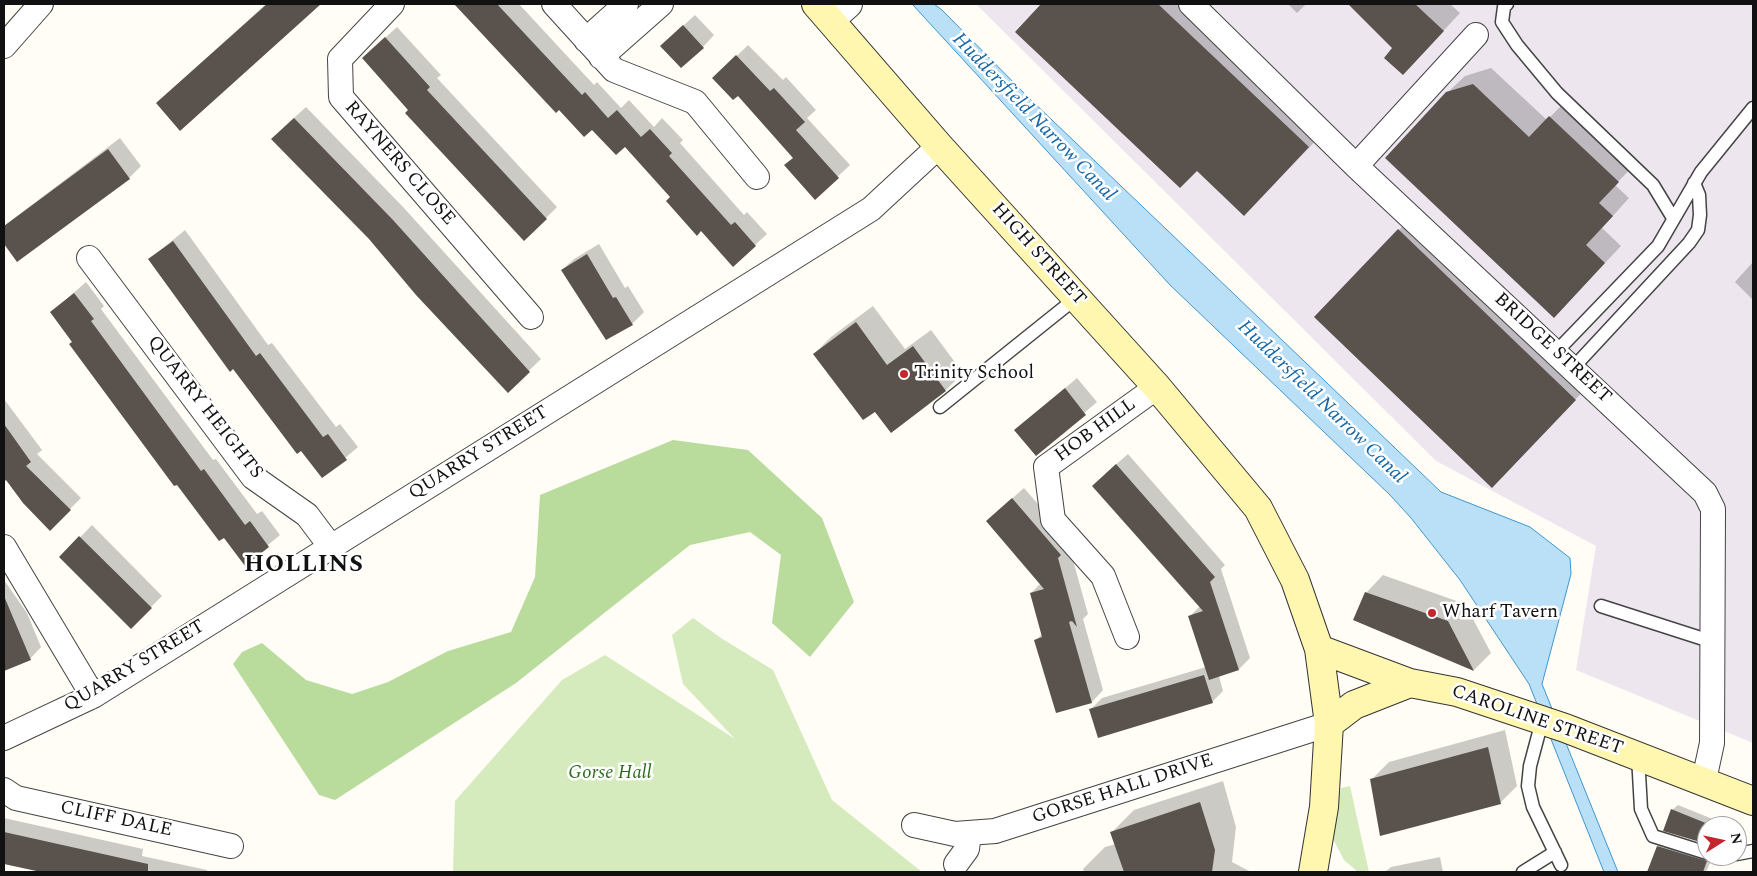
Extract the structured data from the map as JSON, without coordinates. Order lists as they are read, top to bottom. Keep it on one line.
{"streets":{"main road":["HIGH STREET","CAROLINE STREET"],"street":["RAYNERS CLOSE","BRIDGE STREET","QUARRY HEIGHTS","HOB HILL","QUARRY STREET","GORSE HALL DRIVE","CLIFF DALE"]},"crossings":[["HIGH STREET","HOB HILL"],["HIGH STREET","QUARRY STREET"],["HIGH STREET","CAROLINE STREET"],["BRIDGE STREET","CAROLINE STREET"],["QUARRY HEIGHTS","QUARRY STREET"]],"districts":["HOLLINS"],"water":["Huddersfield Narrow Canal"],"parks":["Gorse Hall"],"places":["Trinity School","Wharf Tavern"],"north":"right"}
